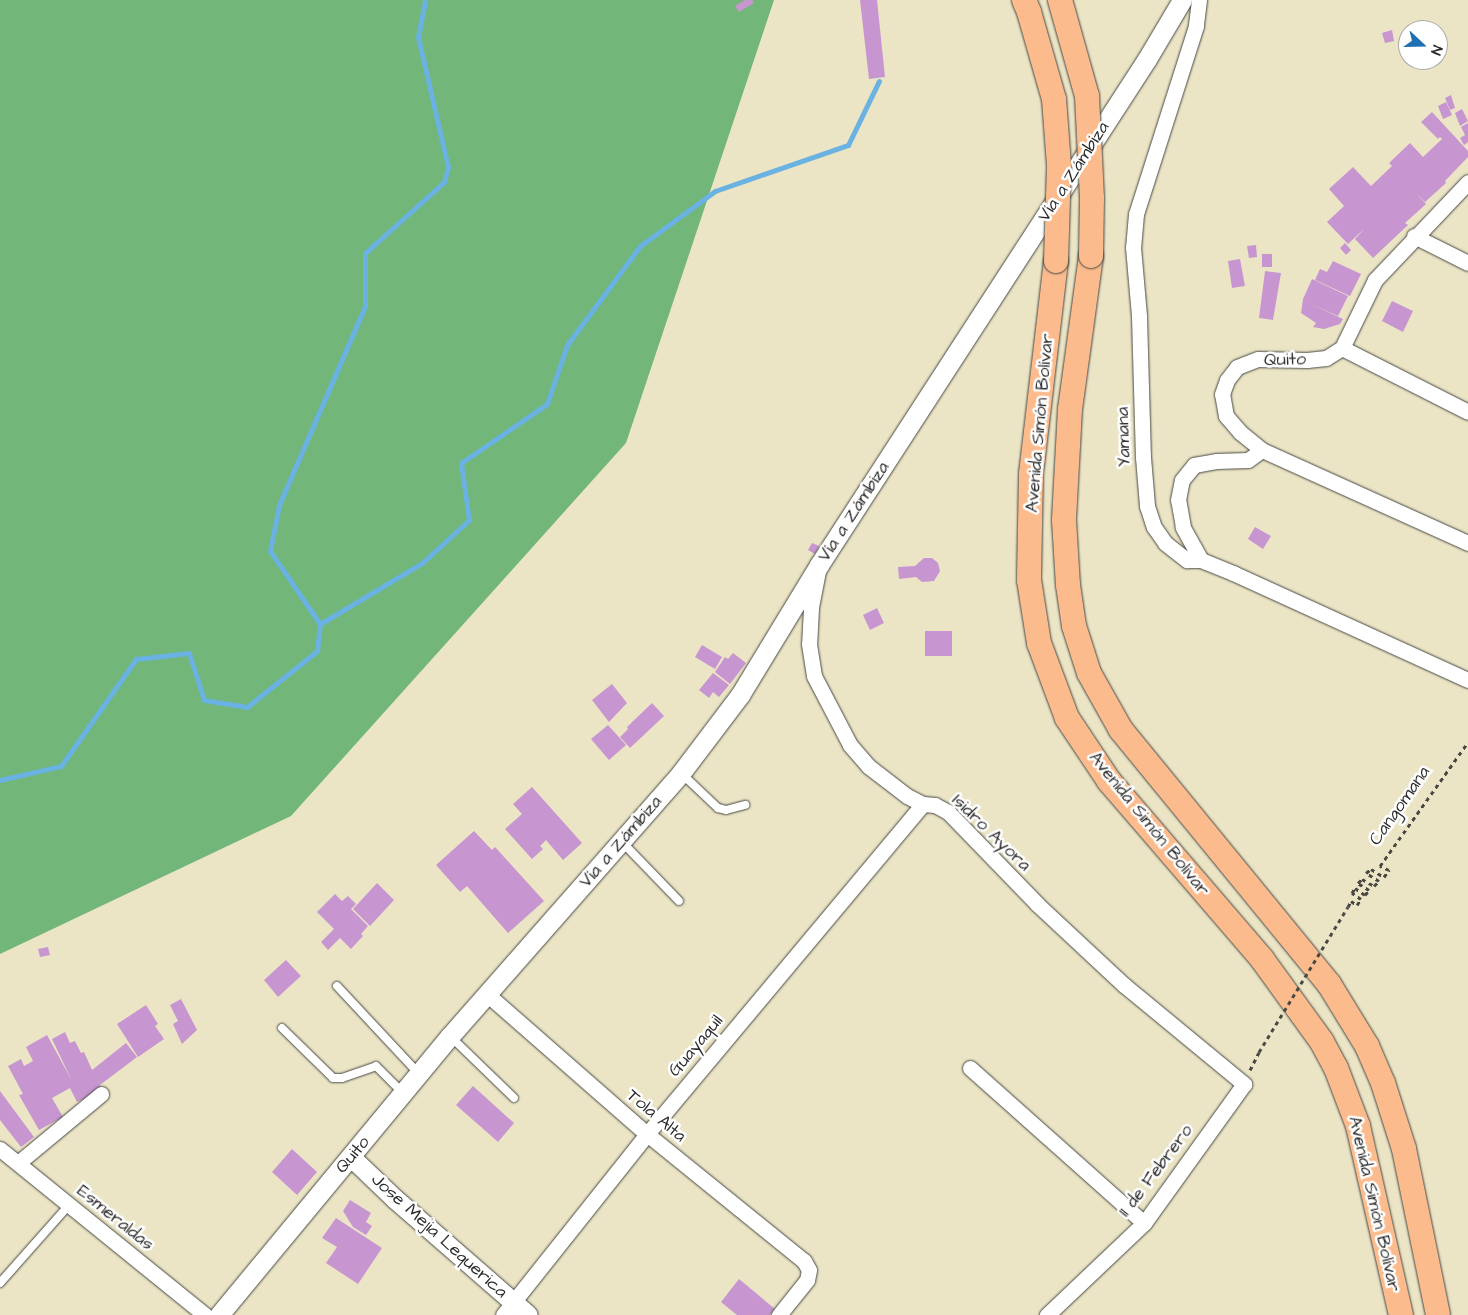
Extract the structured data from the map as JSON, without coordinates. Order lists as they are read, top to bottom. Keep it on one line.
{"streets":{"highway":["Avenida Simón Bolívar"],"street":["Vía a Zámbiza","Quito","Yamana","Isidro Ayora","Guayaquil","Tola Alta","11 de Febrero","Esmeraldas","Jose Mejia Lequerica"],"path":["Cangomana"]},"crossings":[["Vía a Zámbiza","Quito"],["Vía a Zámbiza","Isidro Ayora"],["Vía a Zámbiza","Tola Alta"],["Quito","Tola Alta"],["Quito","Jose Mejia Lequerica"],["Isidro Ayora","Guayaquil"],["Isidro Ayora","11 de Febrero"],["Guayaquil","Tola Alta"],["Guayaquil","Jose Mejia Lequerica"]],"north":"right"}
